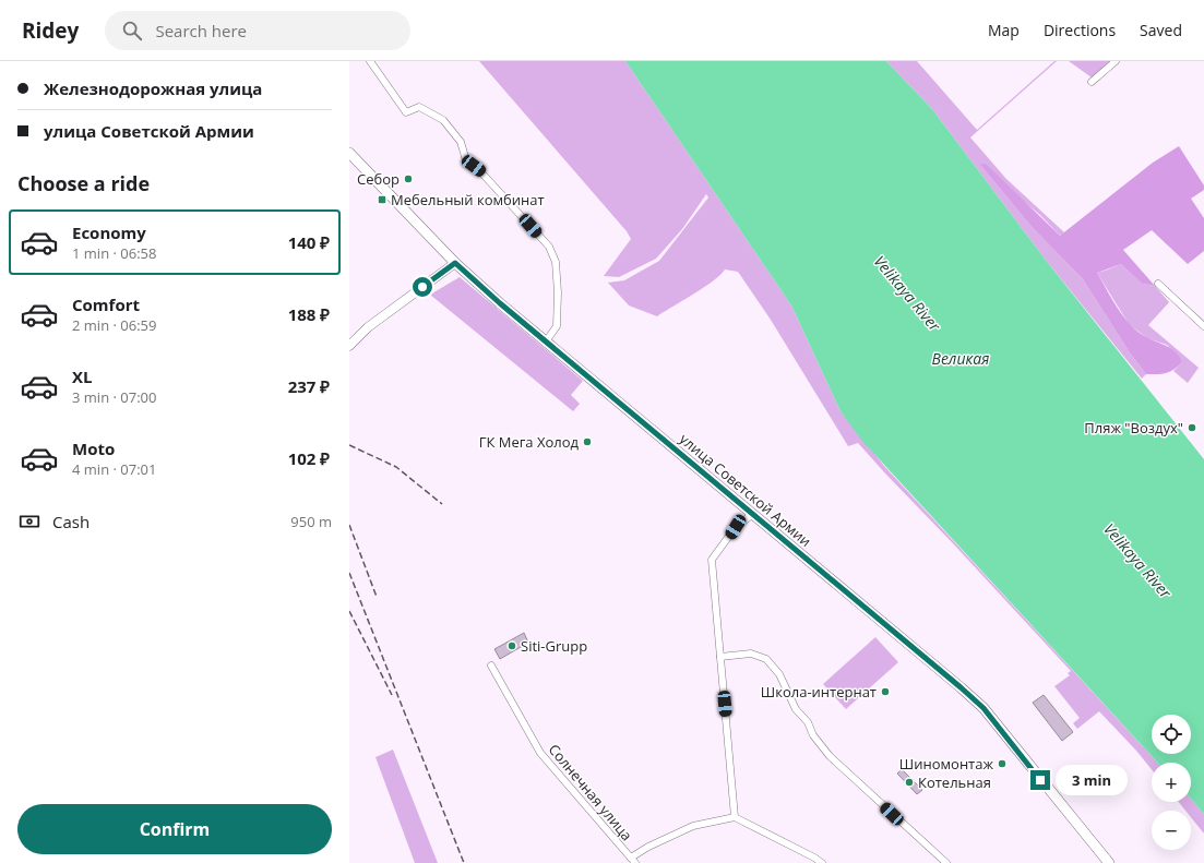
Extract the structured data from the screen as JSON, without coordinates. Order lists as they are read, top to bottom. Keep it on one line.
{"streets":{"main road":["улица Советской Армии"],"street":["Солнечная улица"]},"water":["Velikaya River","Великая"],"places":{"other":["Себор","Пляж \"Воздух\"","ГК Мега Холод","Siti-Grupp","Школа-интернат","Шиномонтаж","Котельная"],"transit":["Мебельный комбинат"]},"page":{"header":"Ridey","search":"Search here","nav":["Map","Directions","Saved"],"banner":["Железнодорожная улица","улица Советской Армии"],"heading":"Choose a ride","list":[{"name":"Economy","note":"1 min · 06:58","value":"140 ₽"},{"name":"Comfort","note":"2 min · 06:59","value":"188 ₽"},{"name":"XL","note":"3 min · 07:00","value":"237 ₽"},{"name":"Moto","note":"4 min · 07:01","value":"102 ₽"}],"pay":["Cash","950 m"],"map_buttons":["+","−"],"bubble":"3 min","buttons":"Confirm"}}
